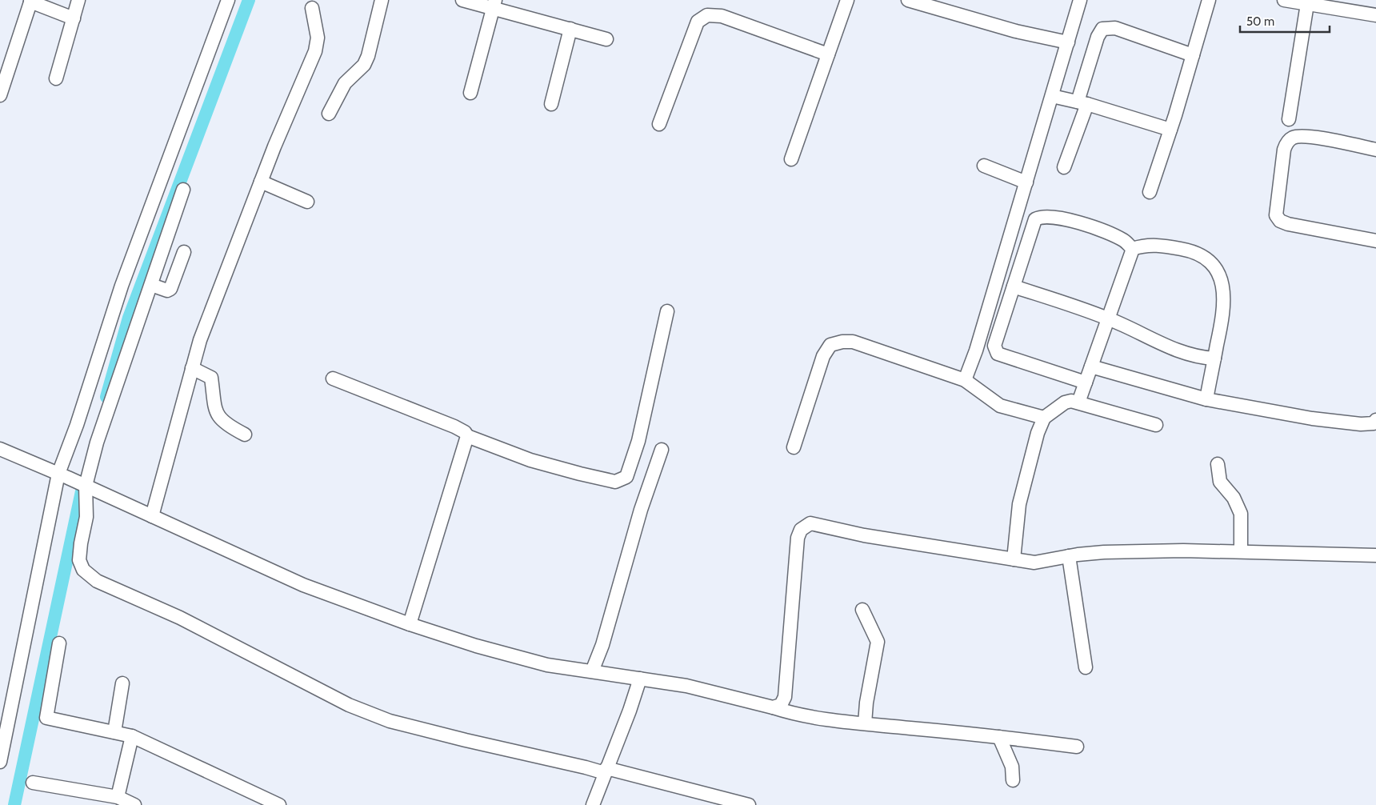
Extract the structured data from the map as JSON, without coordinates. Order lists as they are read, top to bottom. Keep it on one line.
{"scale_bar":"50 m"}
